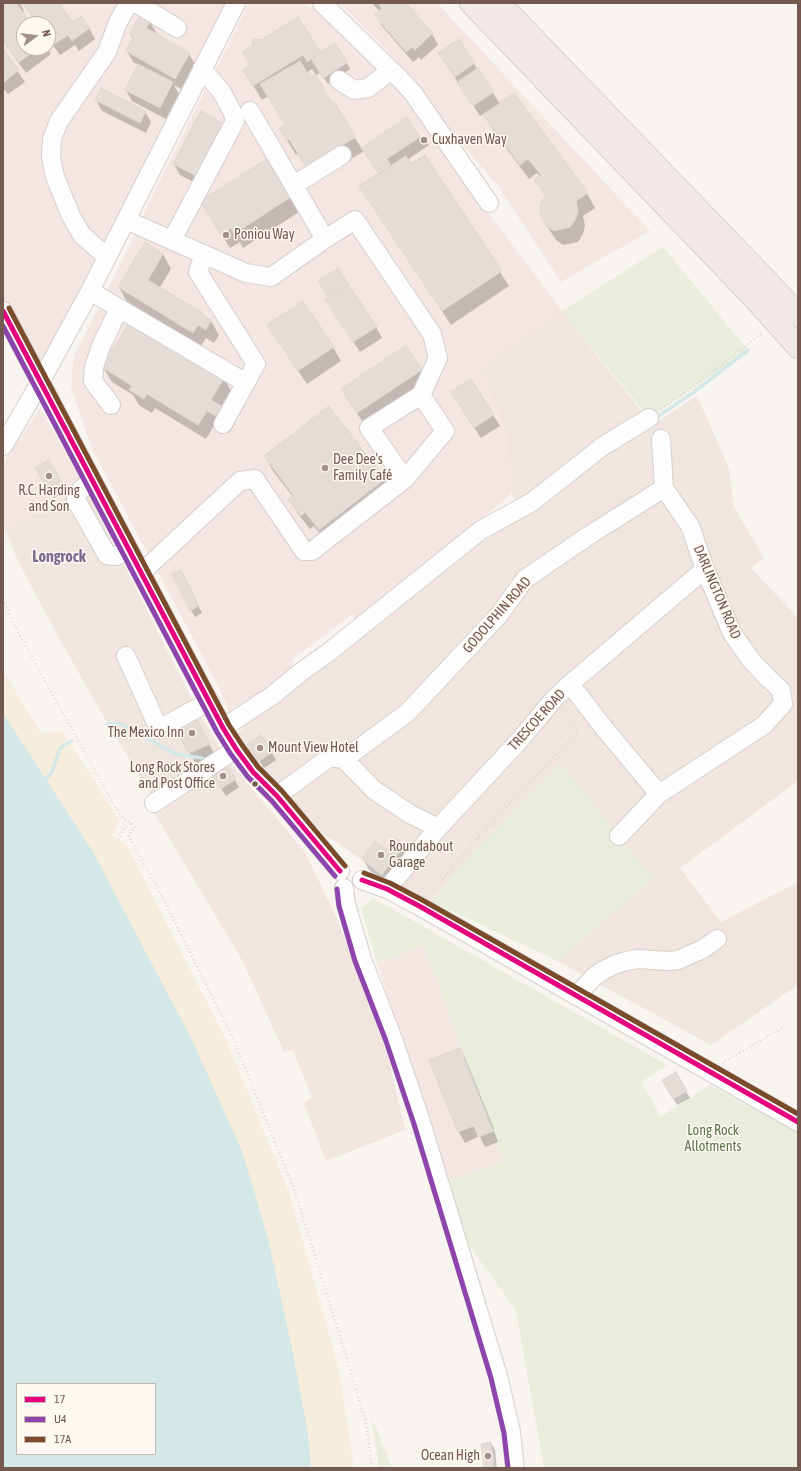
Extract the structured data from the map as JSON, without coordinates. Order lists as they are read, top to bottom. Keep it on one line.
{"streets":{"street":["DARLINGTON ROAD","GODOLPHIN ROAD","TRESCOE ROAD"]},"crossings":[["DARLINGTON ROAD","GODOLPHIN ROAD"],["DARLINGTON ROAD","TRESCOE ROAD"]],"districts":["Longrock"],"parks":["Long Rock Allotments"],"places":["Cuxhaven Way","Poniou Way","Dee Dee's Family Café","R.C. Harding and Son","The Mexico Inn","Mount View Hotel","Long Rock Stores and Post Office","Roundabout Garage","Ocean High"],"lines":["transit line 17A","transit line 17","transit line U4"],"legend":["17","U4","17A"],"north":"right"}
